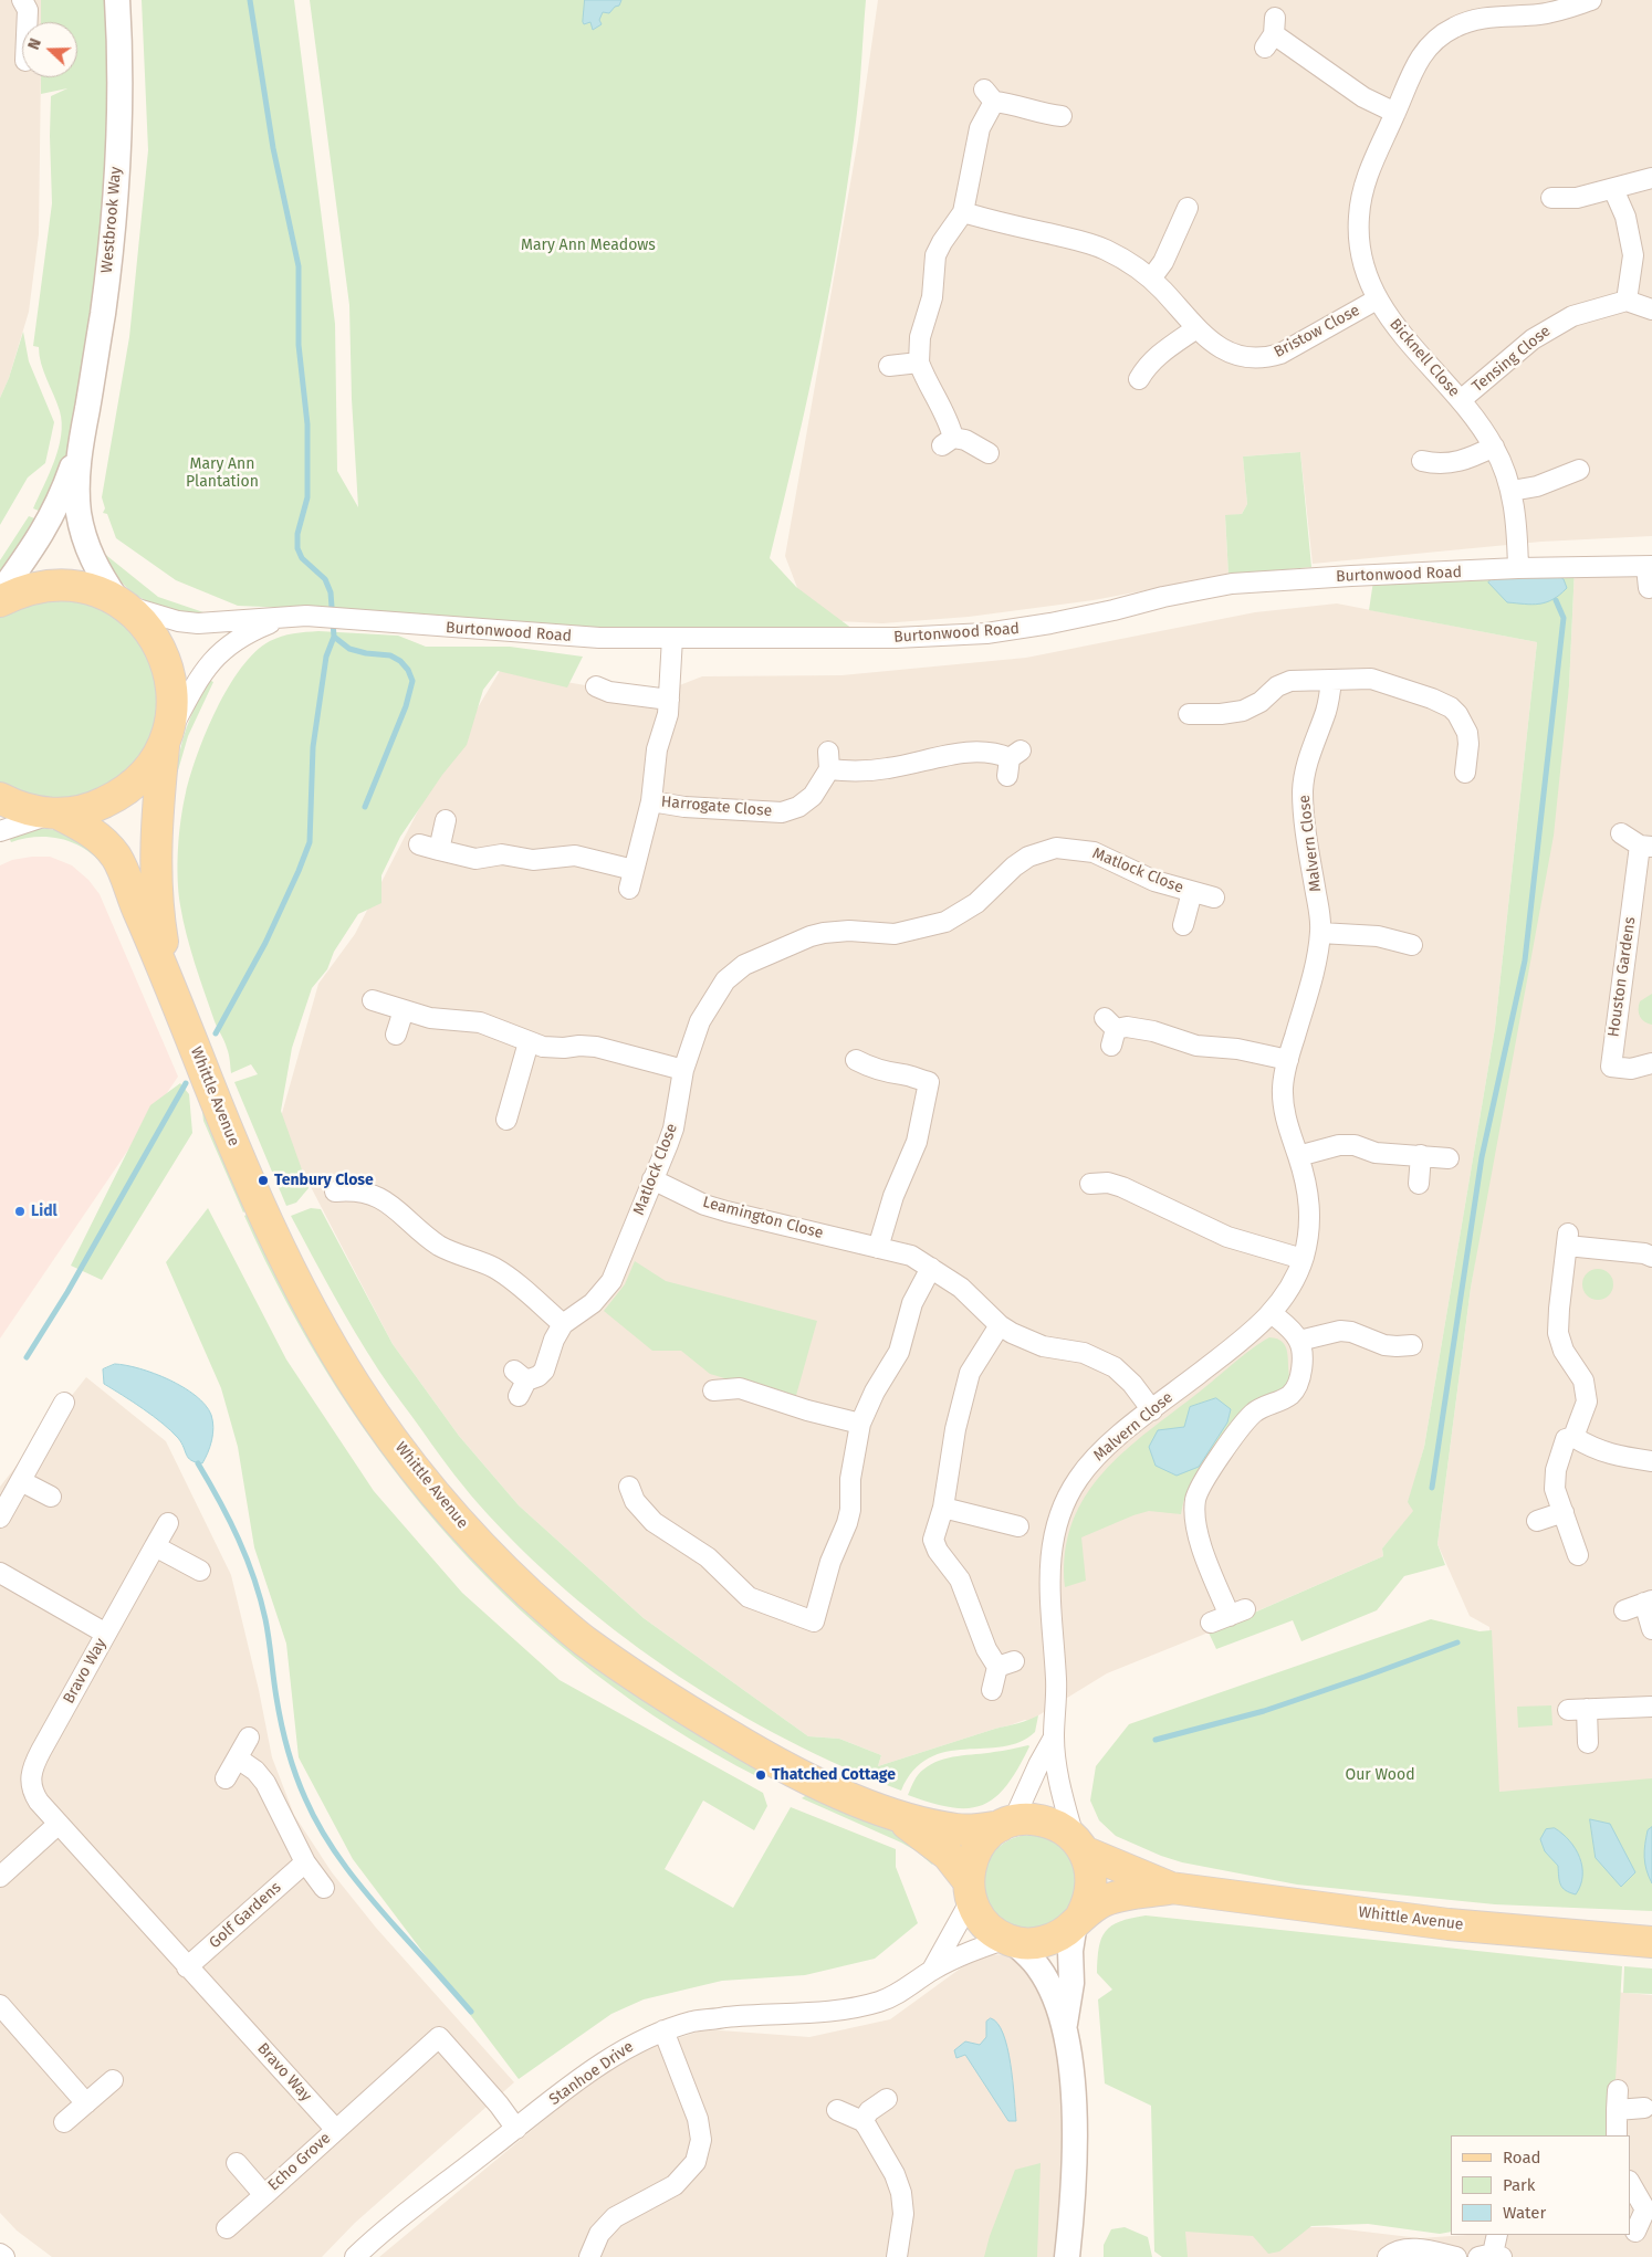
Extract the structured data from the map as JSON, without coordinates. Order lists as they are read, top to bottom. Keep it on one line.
{"streets":{"main road":["Whittle Avenue"],"street":["Westbrook Way","Bristow Close","Bicknell Close","Tensing Close","Burtonwood Road","Harrogate Close","Malvern Close","Matlock Close","Houston Gardens","Leamington Close","Bravo Way","Golf Gardens","Stanhoe Drive","Echo Grove"]},"crossings":[["Westbrook Way","Burtonwood Road"],["Bristow Close","Bicknell Close"],["Bicknell Close","Tensing Close"],["Bicknell Close","Burtonwood Road"],["Burtonwood Road","Harrogate Close"],["Burtonwood Road","Whittle Avenue"],["Malvern Close","Whittle Avenue"],["Malvern Close","Leamington Close"],["Malvern Close","Stanhoe Drive"],["Matlock Close","Leamington Close"],["Whittle Avenue","Stanhoe Drive"],["Bravo Way","Golf Gardens"],["Bravo Way","Echo Grove"]],"parks":["Mary Ann Meadows","Mary Ann Plantation","Our Wood"],"places":["Tenbury Close","Lidl","Thatched Cottage"],"legend":["Road","Park","Water"],"north":"left"}
